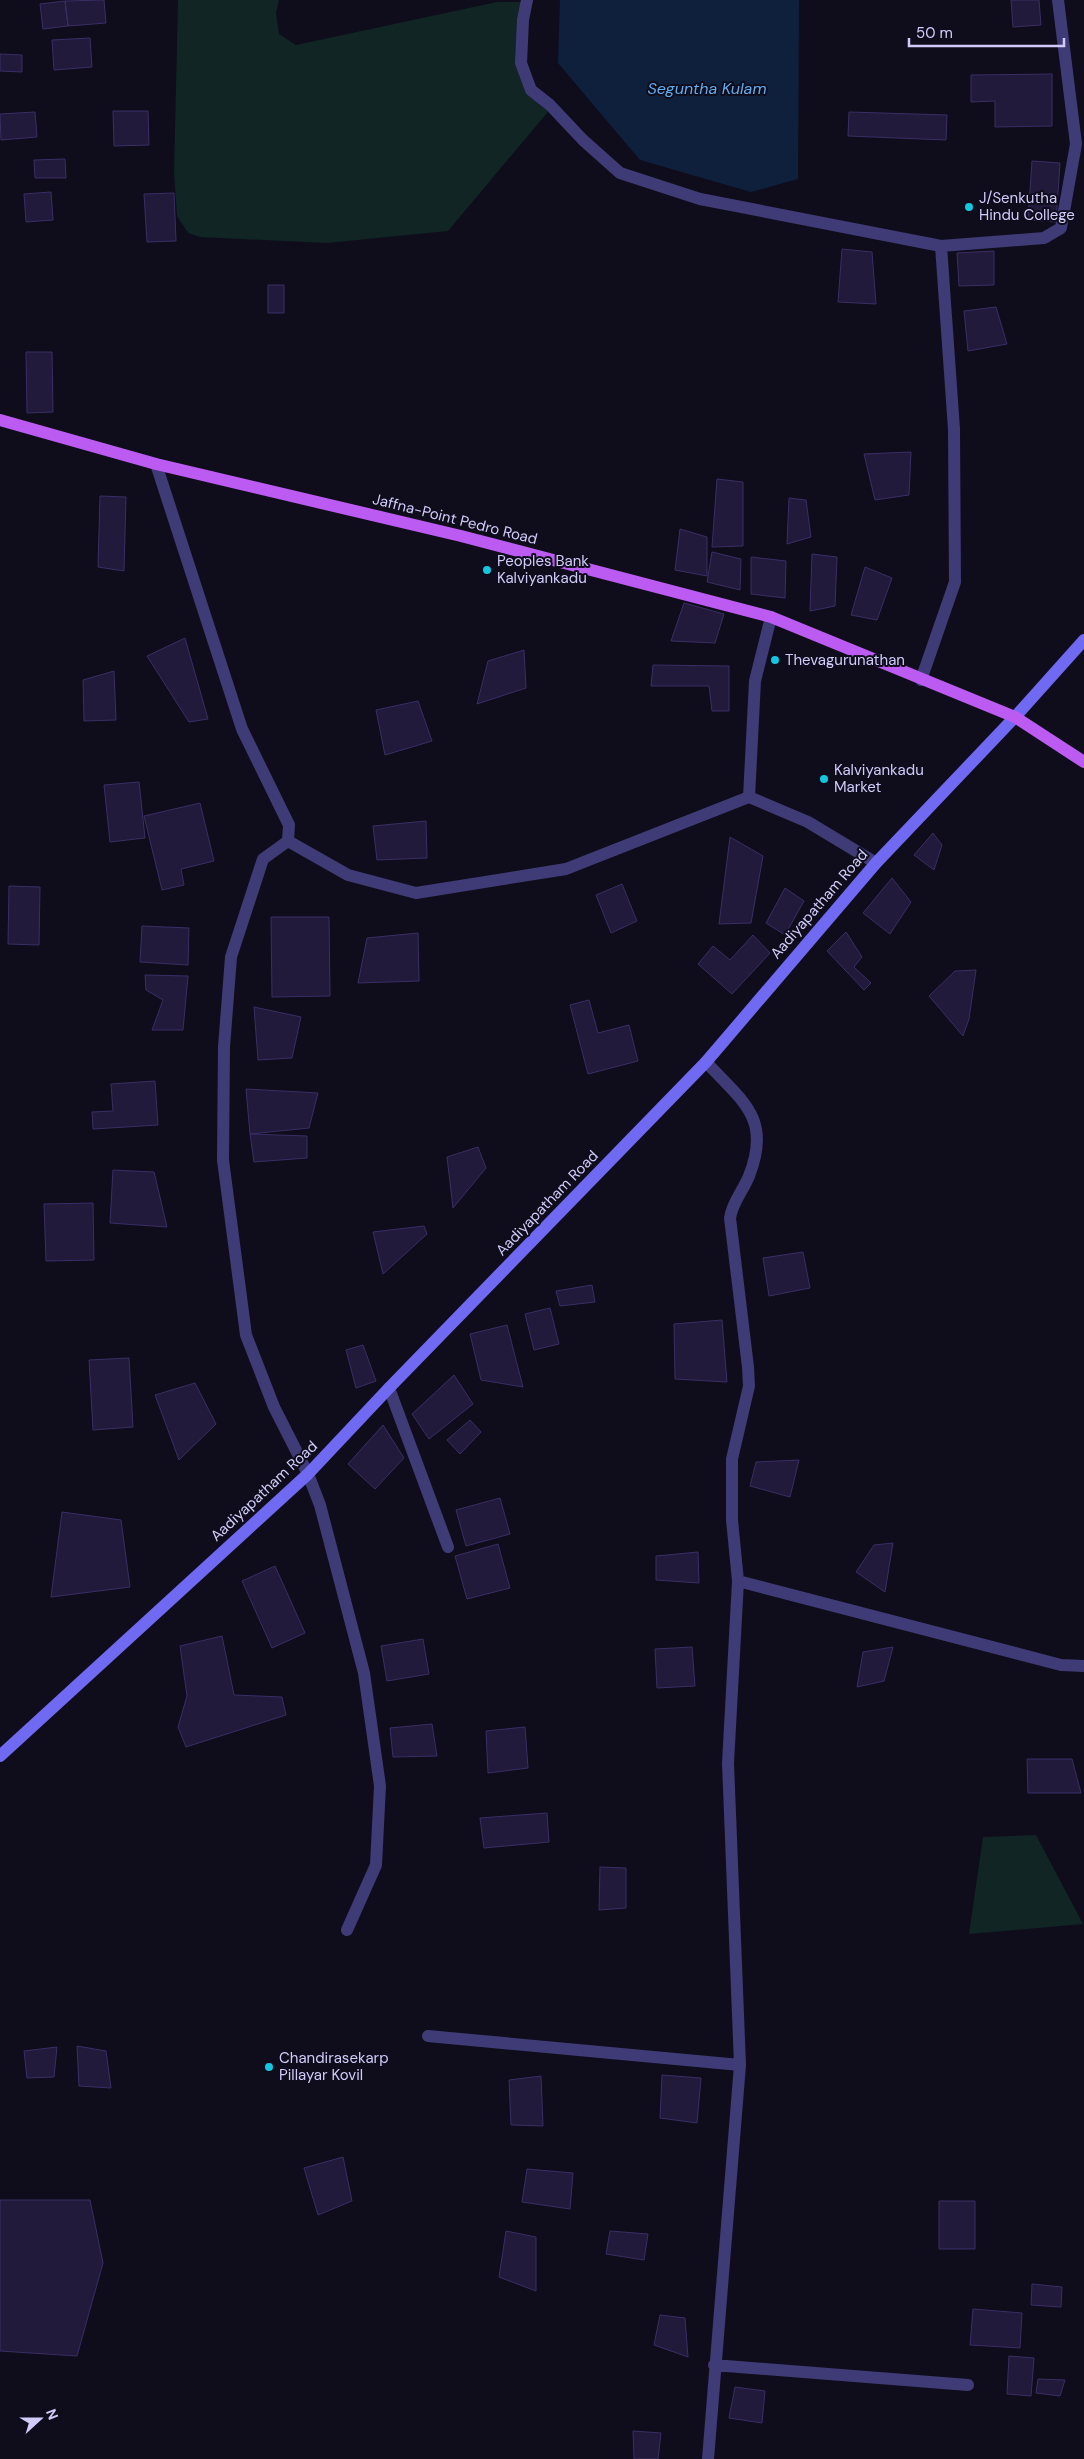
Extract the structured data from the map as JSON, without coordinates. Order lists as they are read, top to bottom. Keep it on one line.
{"streets":{"main road":["Jaffna-Point Pedro Road"],"street":["Aadiyapatham Road"]},"crossings":[["Jaffna-Point Pedro Road","Aadiyapatham Road"]],"water":["Seguntha Kulam"],"places":["J/Senkutha Hindu College","Peoples Bank Kalviyankadu","Thevagurunathan","Kalviyankadu Market","Chandirasekarp Pillayar Kovil"],"scale_bar":"50 m","north":"right"}
